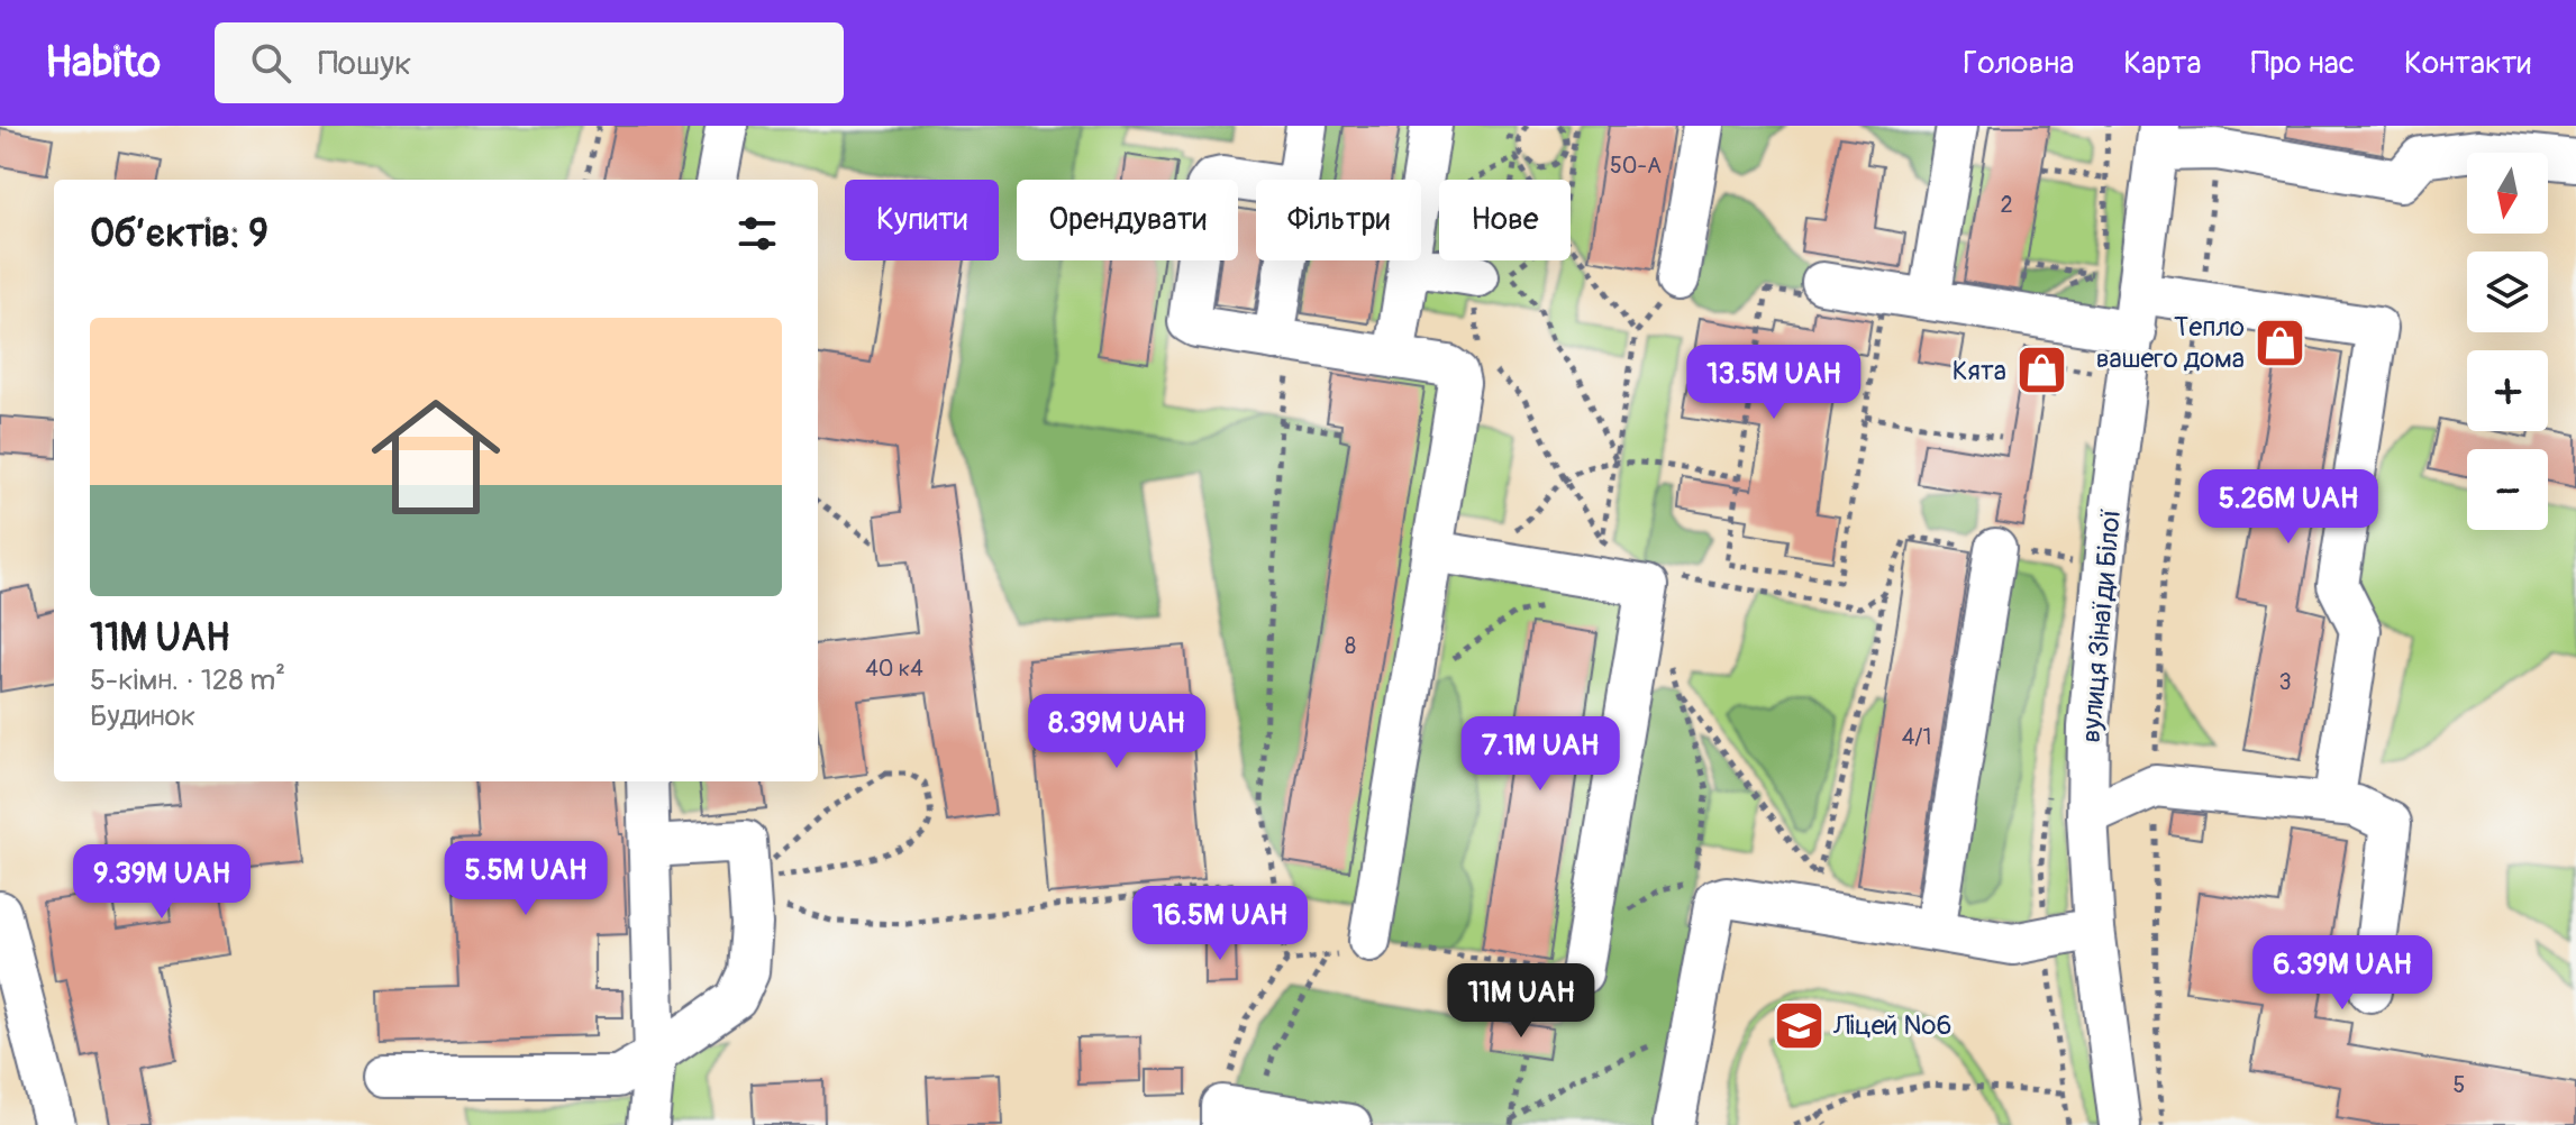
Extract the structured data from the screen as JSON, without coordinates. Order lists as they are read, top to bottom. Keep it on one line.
{"streets":{"street":["вулиця Зінаїди Білої"]},"places":{"shop":["Тепло вашего дома","Кята"],"school or university":["Ліцей №6"]},"house_numbers":["50-А","2","8","40 к4","3","4/1","5"],"north":"bottom","page":{"header":"Habito","search":"Пошук","nav":["Головна","Карта","Про нас","Контакти"],"map_buttons":["+","−"],"chip":["Купити","Орендувати","Фільтри","Нове"],"heading":"Об’єктів: 9","list":[{"name":"11M UAH","note":"5-кімн. · 128 m² · Будинок"}],"price":["13.5M UAH","5.26M UAH","8.39M UAH","7.1M UAH","5.5M UAH","9.39M UAH","16.5M UAH","6.39M UAH","11M UAH"]}}
